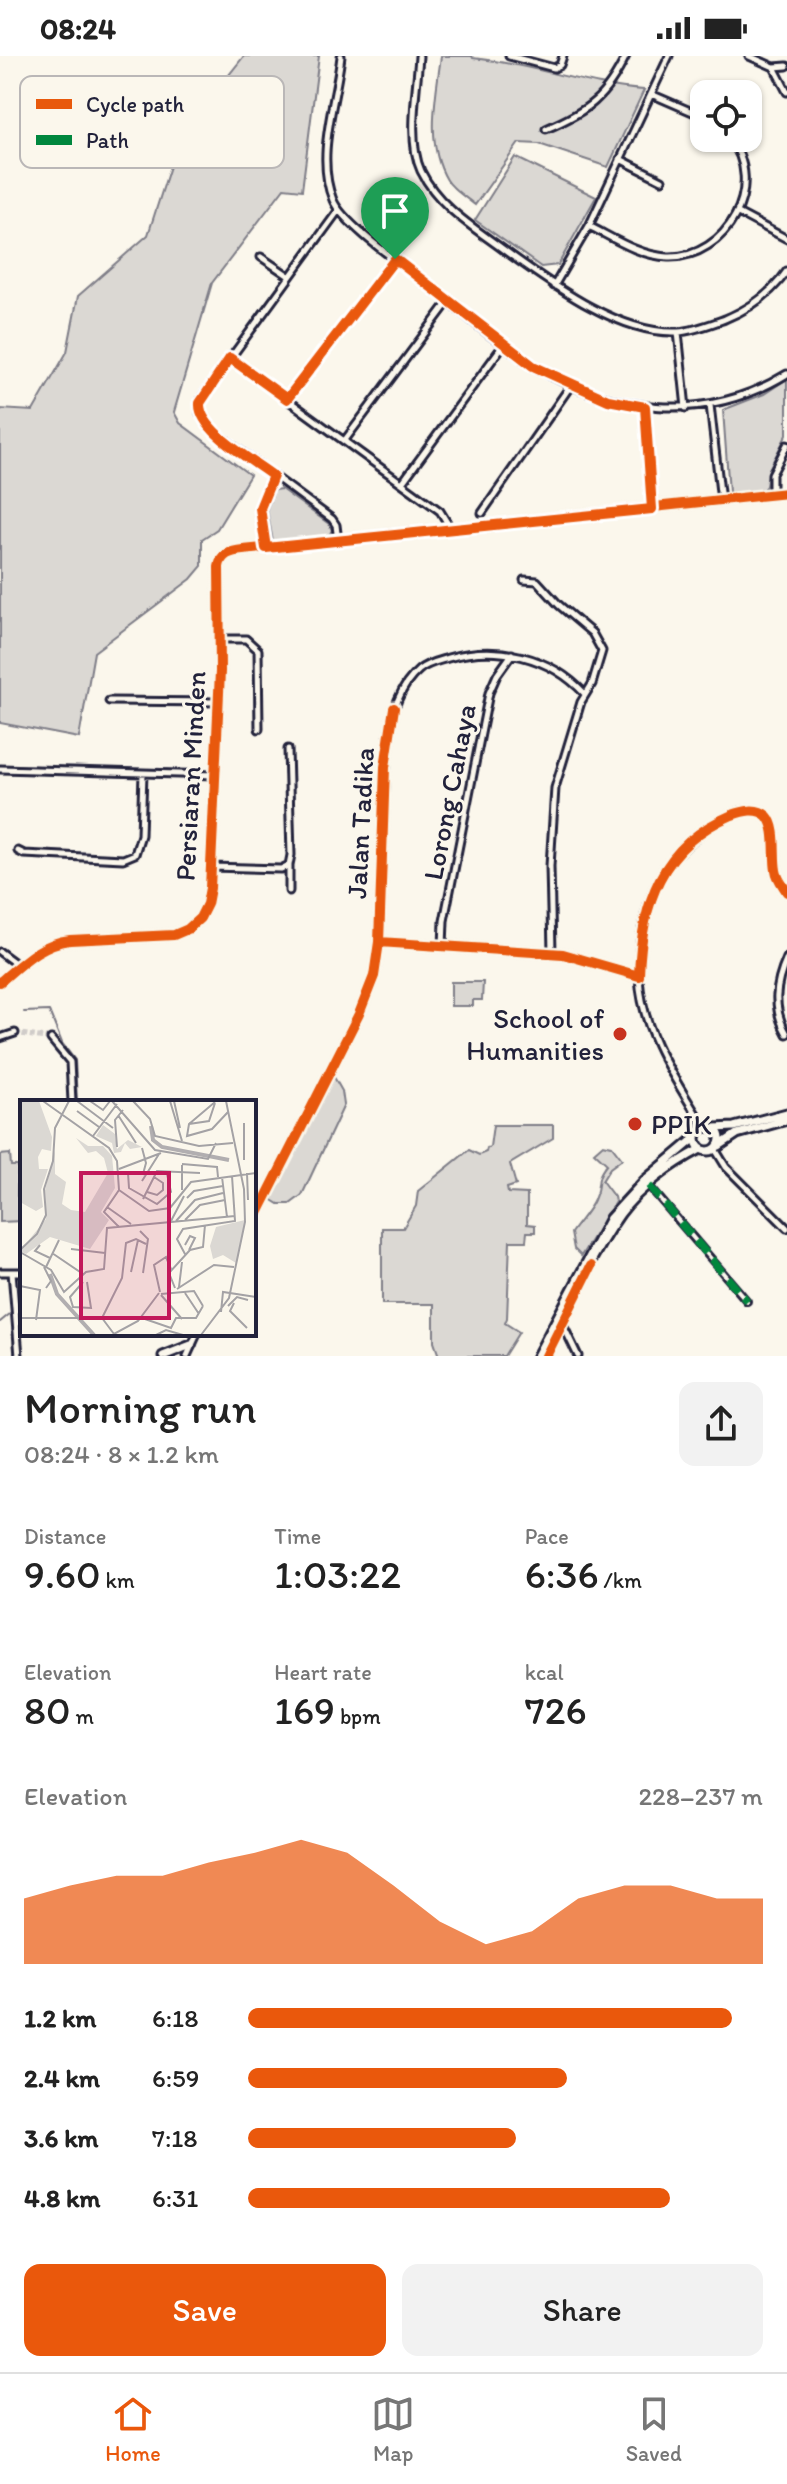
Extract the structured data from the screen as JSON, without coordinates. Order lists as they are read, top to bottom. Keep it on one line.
{"streets":{"street":["Persiaran Minden","Lorong Cahaya","Jalan Tadika"]},"crossings":[["Lorong Cahaya","Jalan Tadika"]],"places":["School of Humanities","PPIK"],"legend":["Cycle path","Path"],"page":{"status":"08:24","heading":["Morning run","08:24 · 8 × 1.2 km"],"stats":[["Distance","9.60 km"],["Time","1:03:22"],["Pace","6:36 /km"],["Elevation","80 m"],["Heart rate","169 bpm"],["kcal","726"]],"chart":["Elevation","228–237 m"],"list":[{"name":"1.2 km","note":"6:18"},{"name":"2.4 km","note":"6:59"},{"name":"3.6 km","note":"7:18"},{"name":"4.8 km","note":"6:31"}],"buttons":["Save","Share"],"tabs":["Home","Map","Saved"]}}
